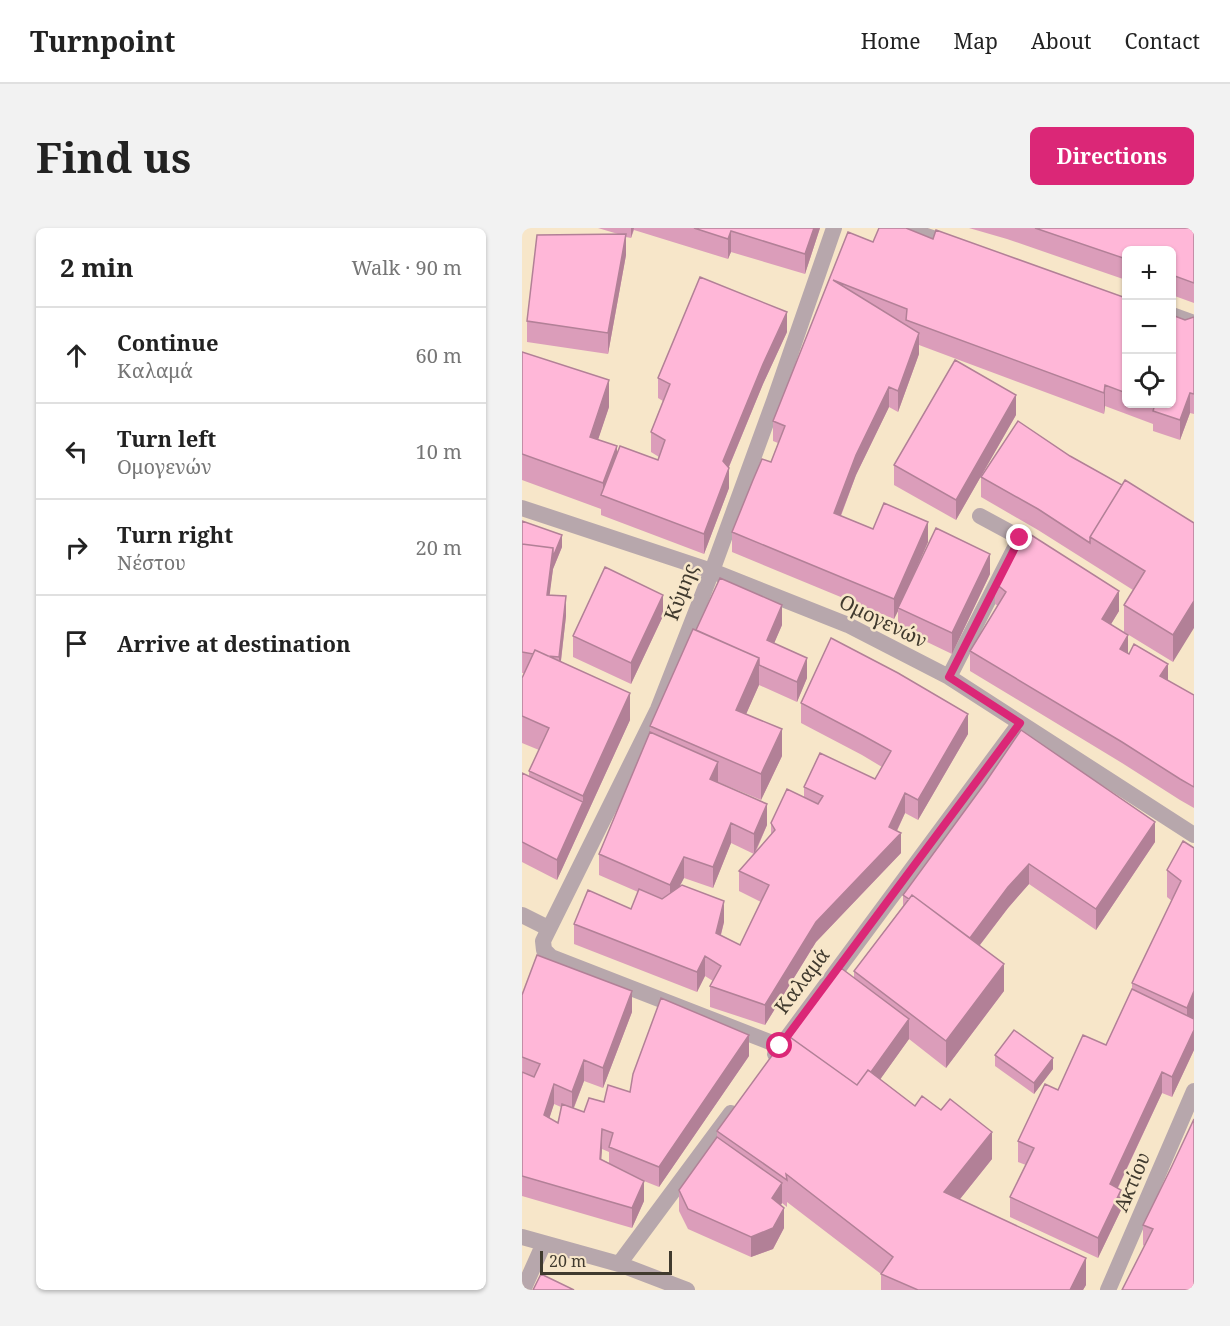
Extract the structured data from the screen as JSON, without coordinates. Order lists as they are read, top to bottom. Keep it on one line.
{"streets":{"street":["Κύμης","Ομογενών","Καλαμά","Ακτίου"]},"crossings":[["Κύμης","Ομογενών"],["Κύμης","Καλαμά"],["Ομογενών","Καλαμά"]],"scale_bar":"20 m","page":{"header":"Turnpoint","nav":["Home","Map","About","Contact"],"buttons":"Directions","title":"Find us","heading":["2 min","Walk · 90 m"],"map_buttons":["+","−"],"list":[["Continue","Καλαμά","60 m"],["Turn left","Ομογενών","10 m"],["Turn right","Νέστου","20 m"],"Arrive at destination"],"scale":"20 m"}}
